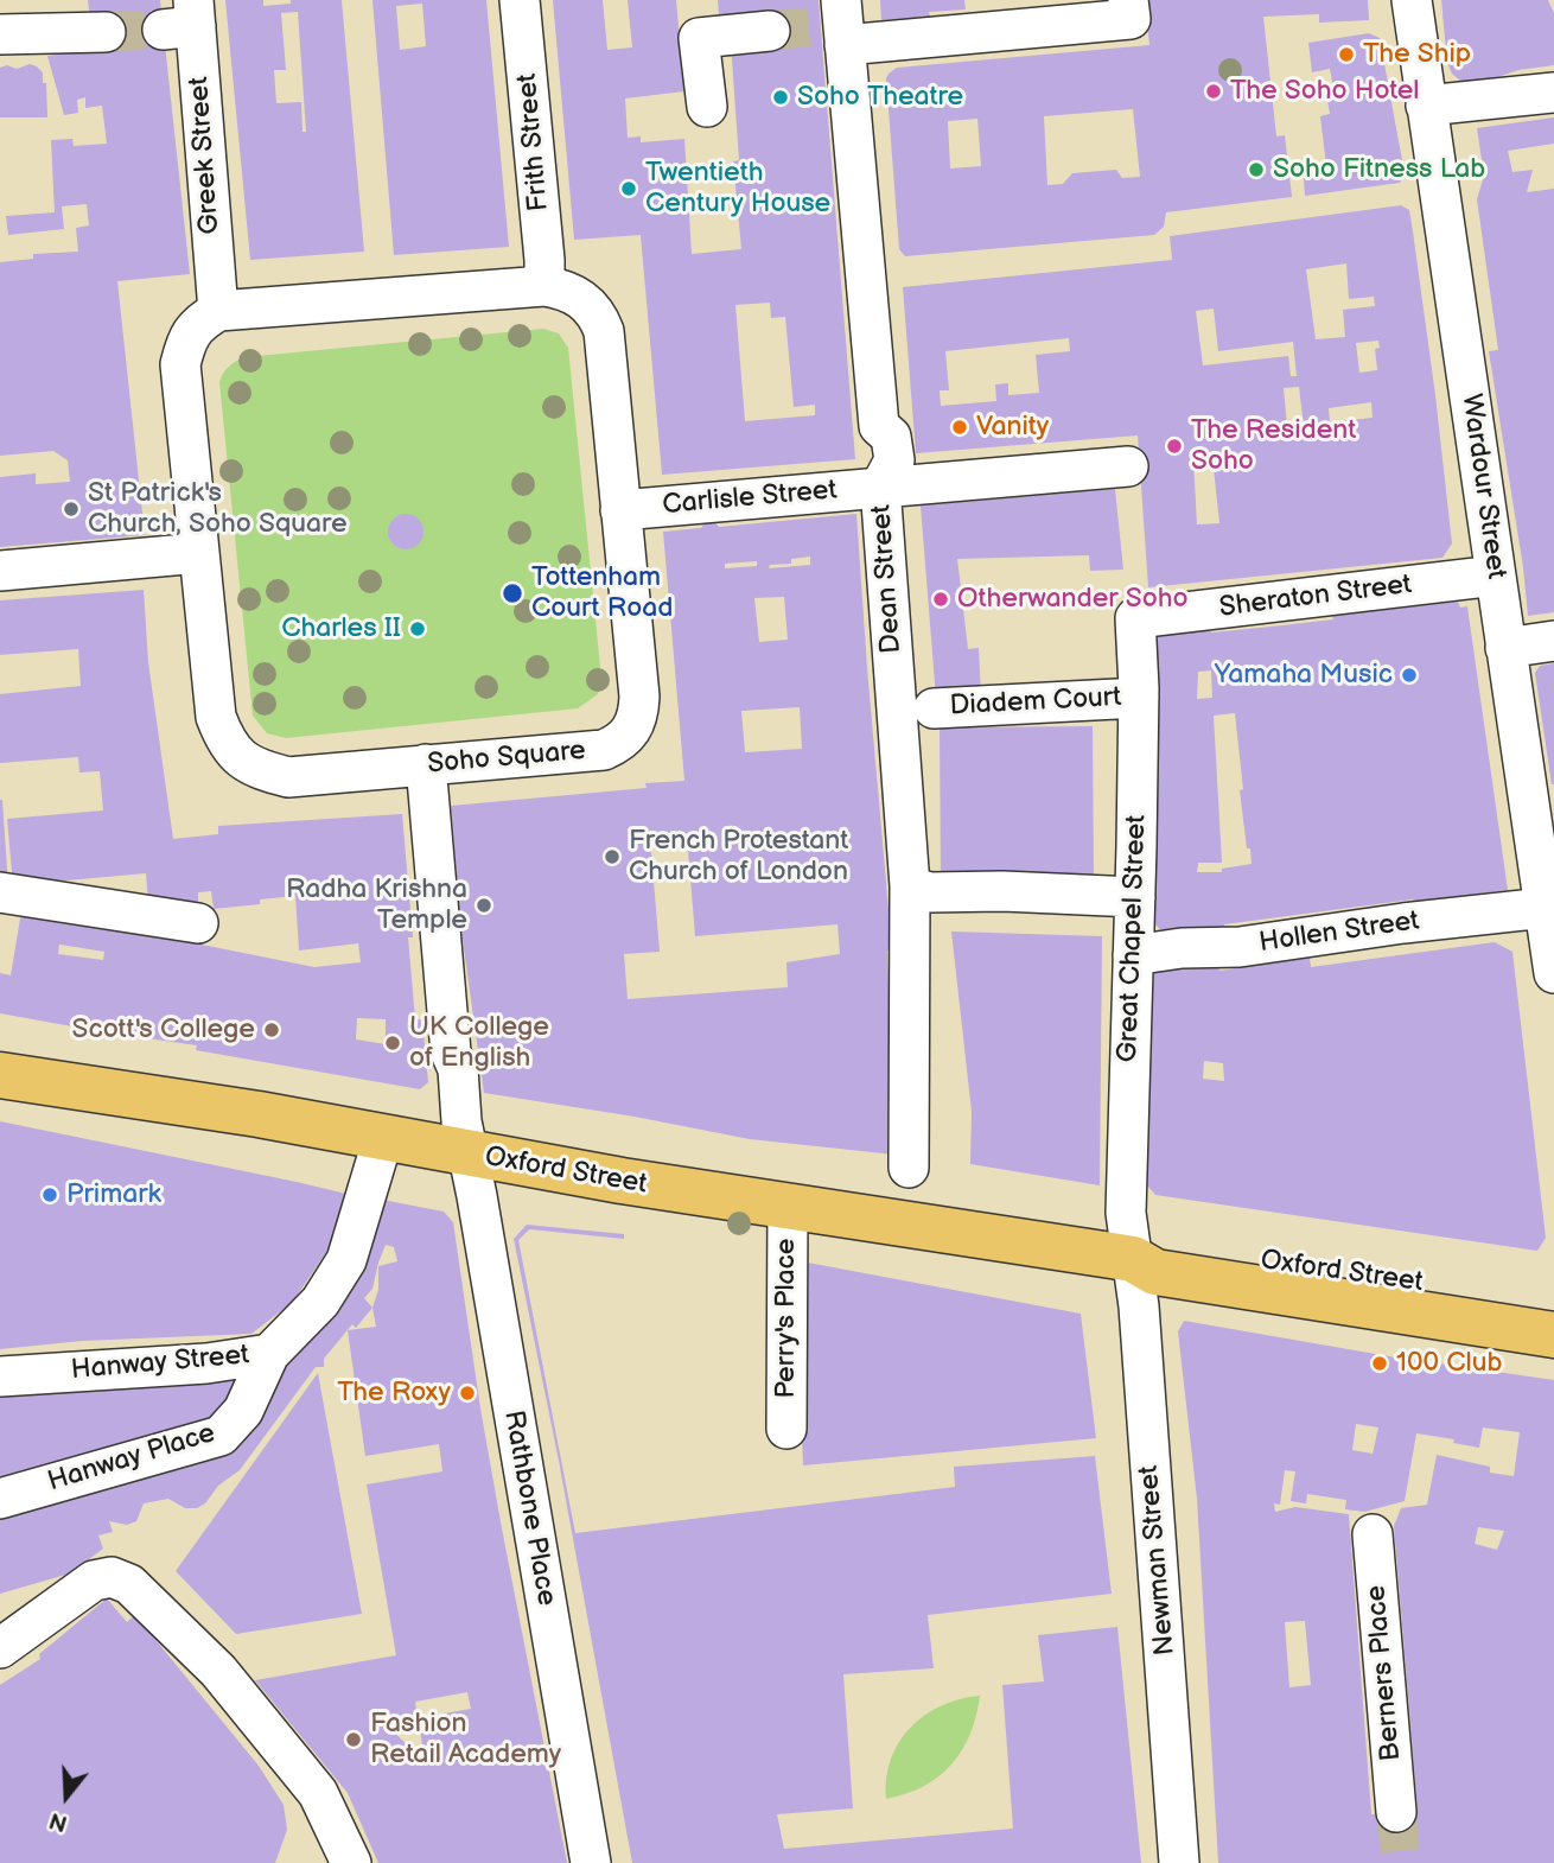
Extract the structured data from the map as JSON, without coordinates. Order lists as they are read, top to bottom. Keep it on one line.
{"streets":{"main road":["Oxford Street"],"street":["Frith Street","Greek Street","Wardour Street","Carlisle Street","Dean Street","Sheraton Street","Diadem Court","Soho Square","Hollen Street","Great Chapel Street","Perry's Place","Hanway Street","Hanway Place","Rathbone Place","Newman Street","Berners Place"]},"crossings":[["Frith Street","Soho Square"],["Greek Street","Soho Square"],["Wardour Street","Sheraton Street"],["Wardour Street","Hollen Street"],["Carlisle Street","Dean Street"],["Carlisle Street","Soho Square"],["Sheraton Street","Great Chapel Street"],["Diadem Court","Great Chapel Street"],["Soho Square","Rathbone Place"],["Hollen Street","Great Chapel Street"],["Great Chapel Street","Oxford Street"],["Great Chapel Street","Newman Street"],["Oxford Street","Perry's Place"],["Oxford Street","Hanway Street"],["Oxford Street","Rathbone Place"],["Oxford Street","Newman Street"],["Hanway Street","Hanway Place"]],"places":["The Ship","The Soho Hotel","Soho Theatre","Soho Fitness Lab","Twentieth Century House","Vanity","The Resident Soho","St Patrick's Church, Soho Square","Tottenham Court Road","Otherwander Soho","Charles II","Yamaha Music","French Protestant Church of London","Radha Krishna Temple","Scott's College","UK College of English","Primark","100 Club","The Roxy","Fashion Retail Academy"],"north":"bottom"}
